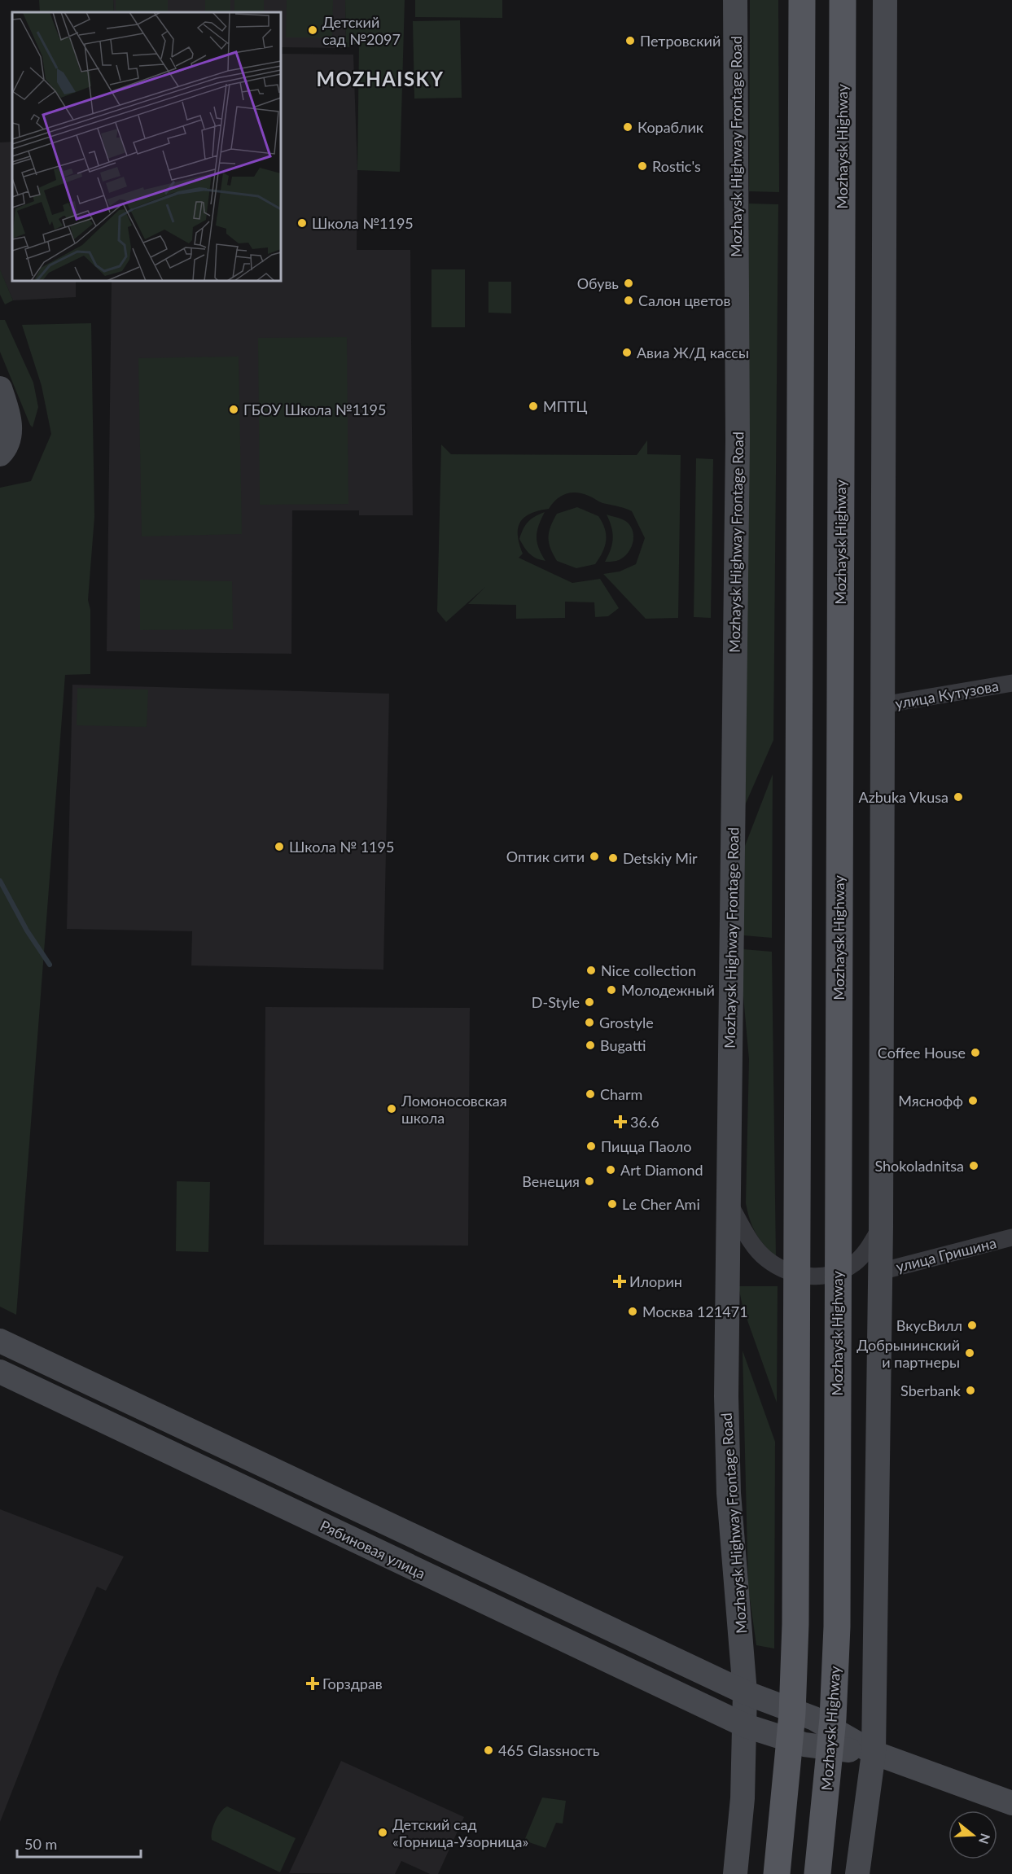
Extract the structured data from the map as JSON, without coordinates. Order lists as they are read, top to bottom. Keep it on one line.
{"streets":{"main road":["Mozhaysk Highway Frontage Road","Mozhaysk Highway","Рябиновая улица"],"street":["улица Кутузова","улица Гришина"]},"crossings":[["Mozhaysk Highway Frontage Road","Рябиновая улица"]],"districts":["MOZHAISKY"],"places":{"other":["Детский сад №2097","Петровский","Кораблик","Rostic's","Школа №1195","Обувь","Салон цветов","Авиа Ж/Д кассы","МПТЦ","ГБОУ Школа №1195","Azbuka Vkusa","Школа № 1195","Оптик сити","Detskiy Mir","Nice collection","Молодежный","D-Style","Grostyle","Bugatti","Coffee House","Charm","Мяснофф","Ломоносовская школа","Пицца Паоло","Shokoladnitsa","Art Diamond","Венеция","Le Cher Ami","Москва 121471","ВкусВилл","Добрынинский и партнеры","Sberbank","465 Glassность","Детский сад «Горница-Узорница»"],"health":["36.6","Илорин","Горздрав"]},"scale_bar":"50 m","north":"right"}
